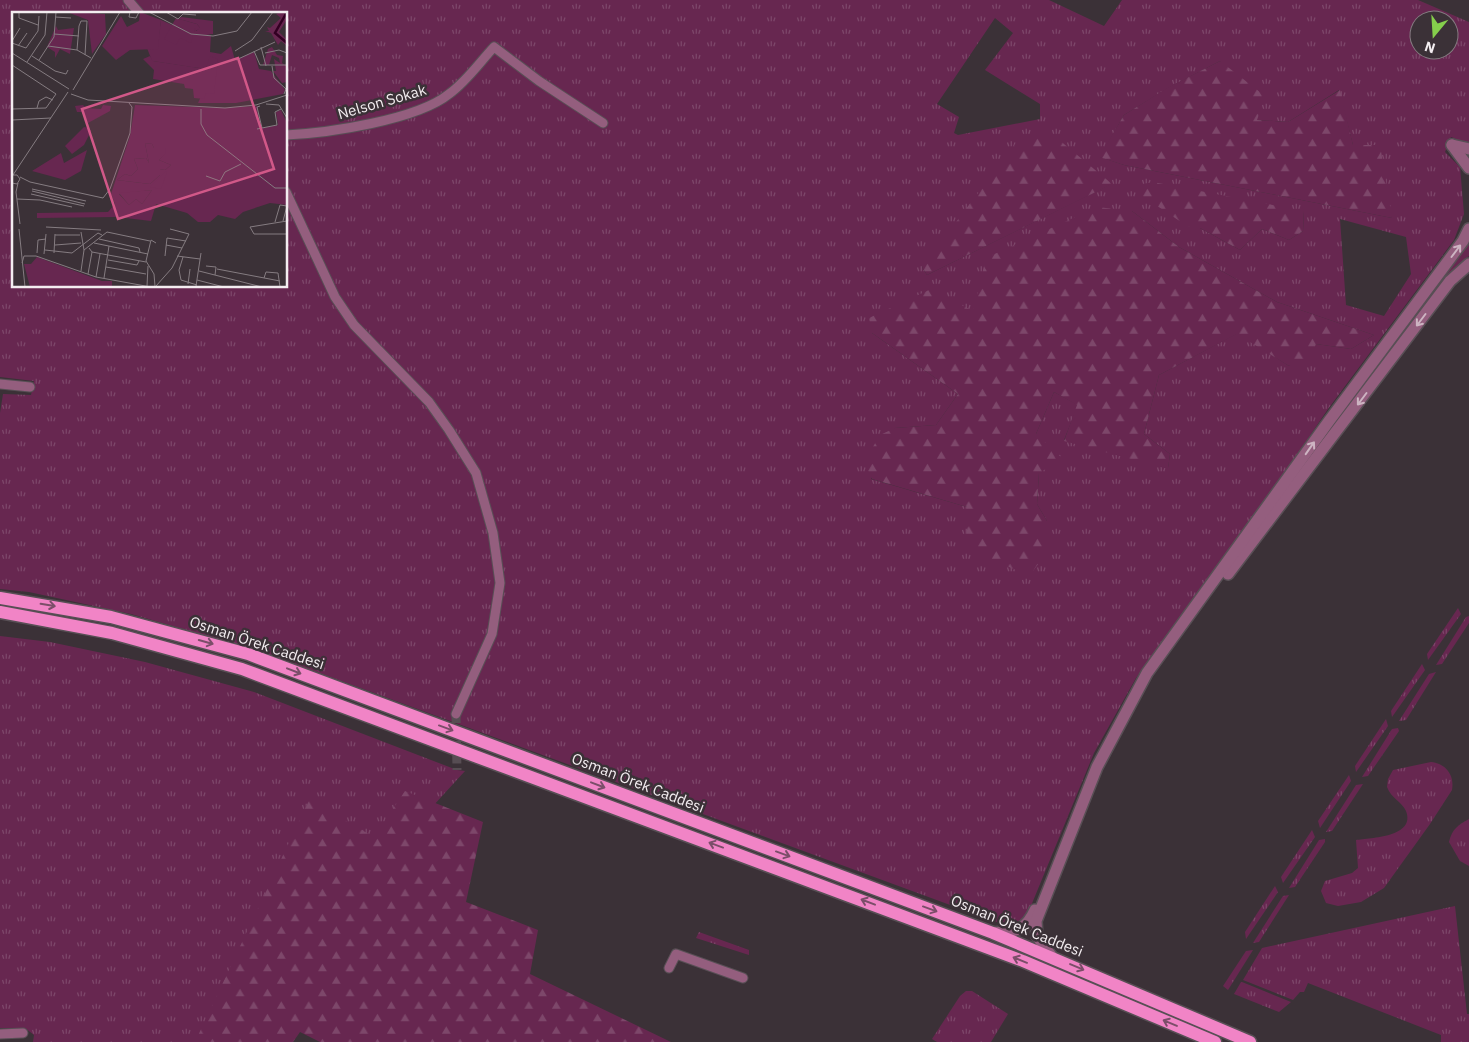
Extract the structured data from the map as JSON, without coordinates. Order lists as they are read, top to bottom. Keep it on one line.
{"streets":{"main road":["Osman Örek Caddesi"],"street":["Nelson Sokak"]},"north":"bottom"}
